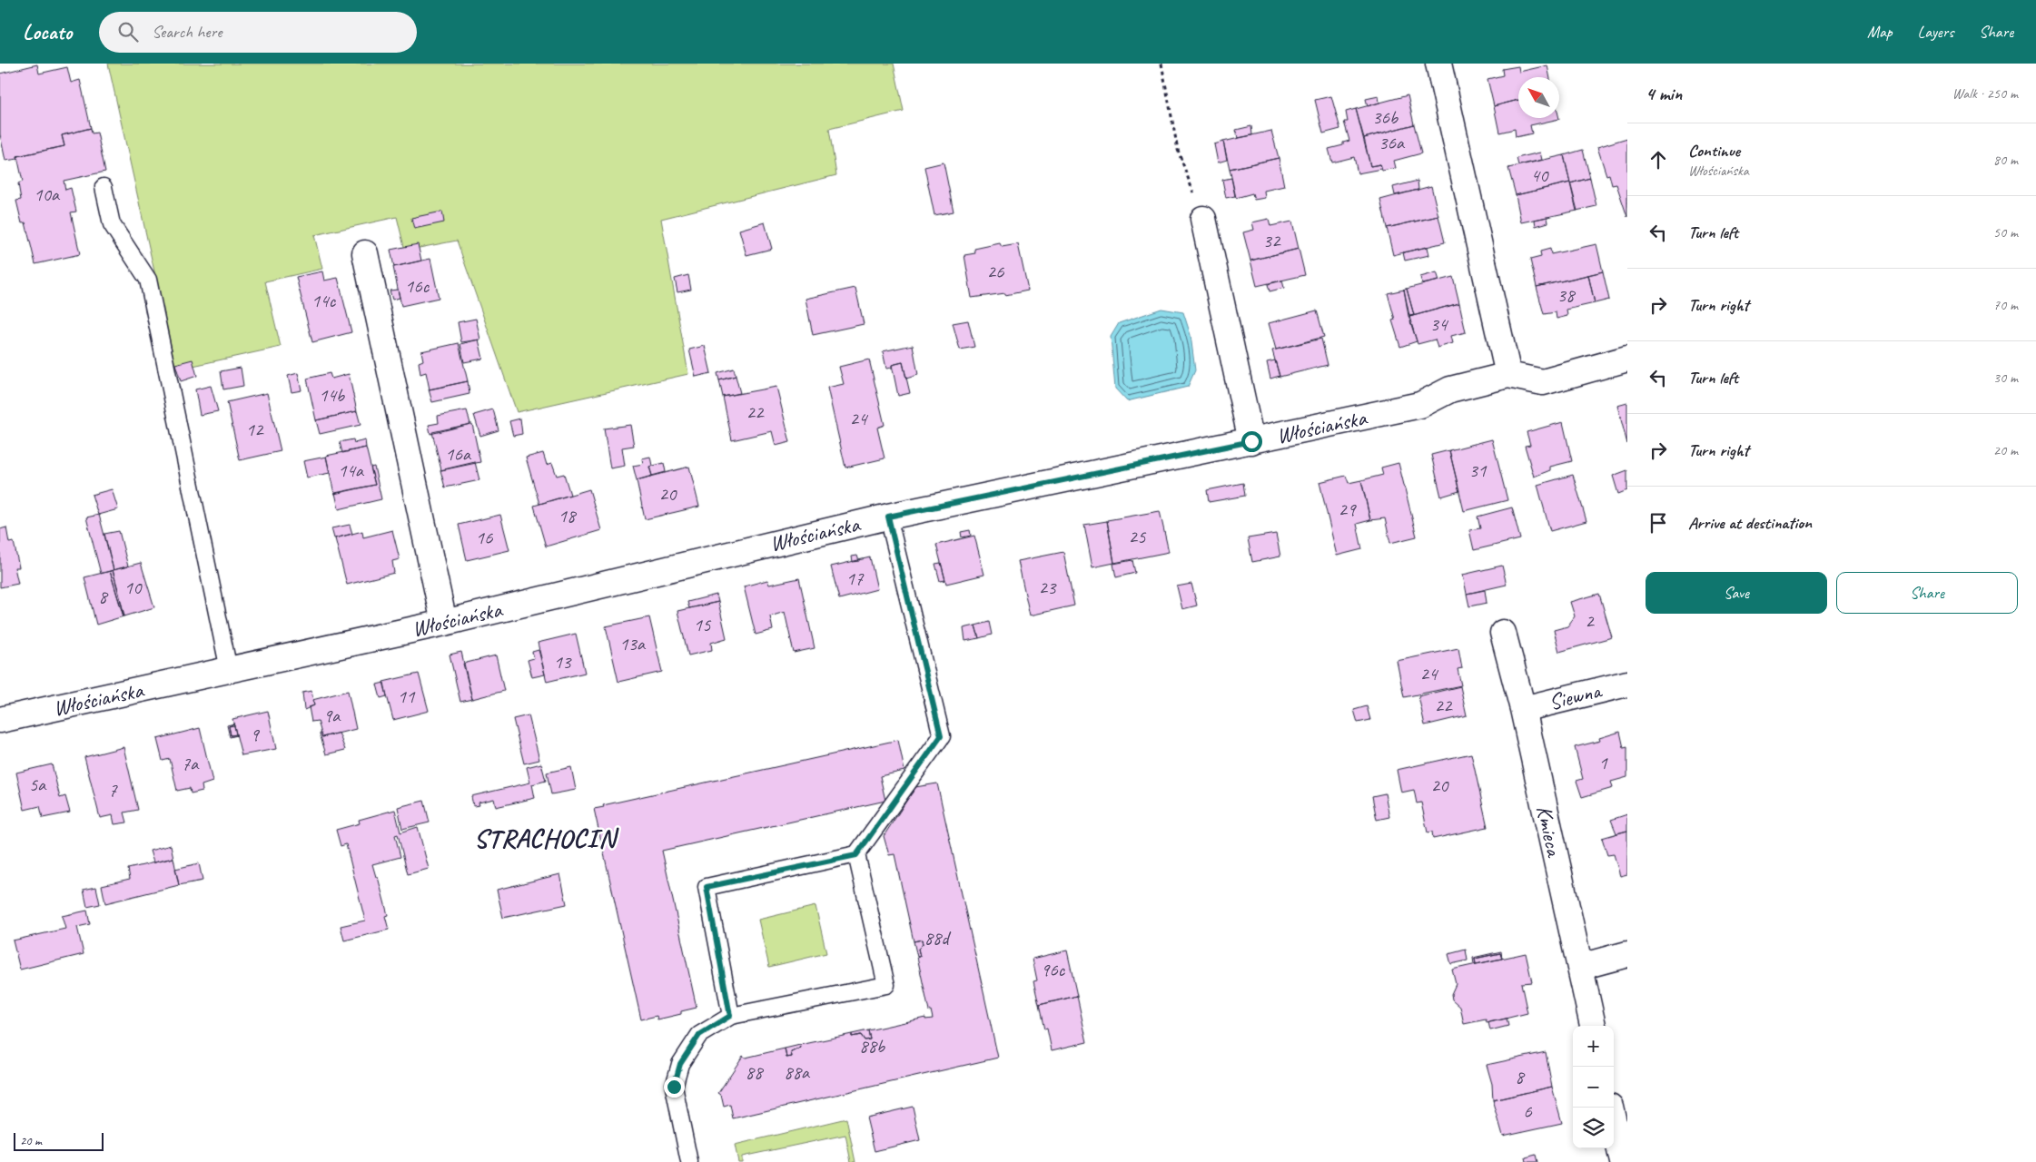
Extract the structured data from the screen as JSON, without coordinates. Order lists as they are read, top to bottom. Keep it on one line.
{"streets":{"street":["Włościańska","Siewna","Kmieca"]},"crossings":[["Siewna","Kmieca"]],"districts":["STRACHOCIN"],"house_numbers":["36b","36a","40","10a","32","26","16c","38","14c","34","14b","22","24","12","16a","14a","31","20","29","18","25","16","17","10","23","8","2","15","13a","13","24","11","22","9a","9","1","7a","5a","20","7","88d","96c","88b","88","88a","8","6"],"scale_bar":"20 m","north":"top left","page":{"header":"Locato","search":"Search here","nav":["Map","Layers","Share"],"heading":["4 min","Walk · 250 m"],"list":[["Continue","Włościańska","80 m"],["Turn left","50 m"],["Turn right","70 m"],["Turn left","30 m"],["Turn right","20 m"],"Arrive at destination"],"buttons":["Save","Share"],"map_buttons":["+","−"],"scale":"20 m"}}
